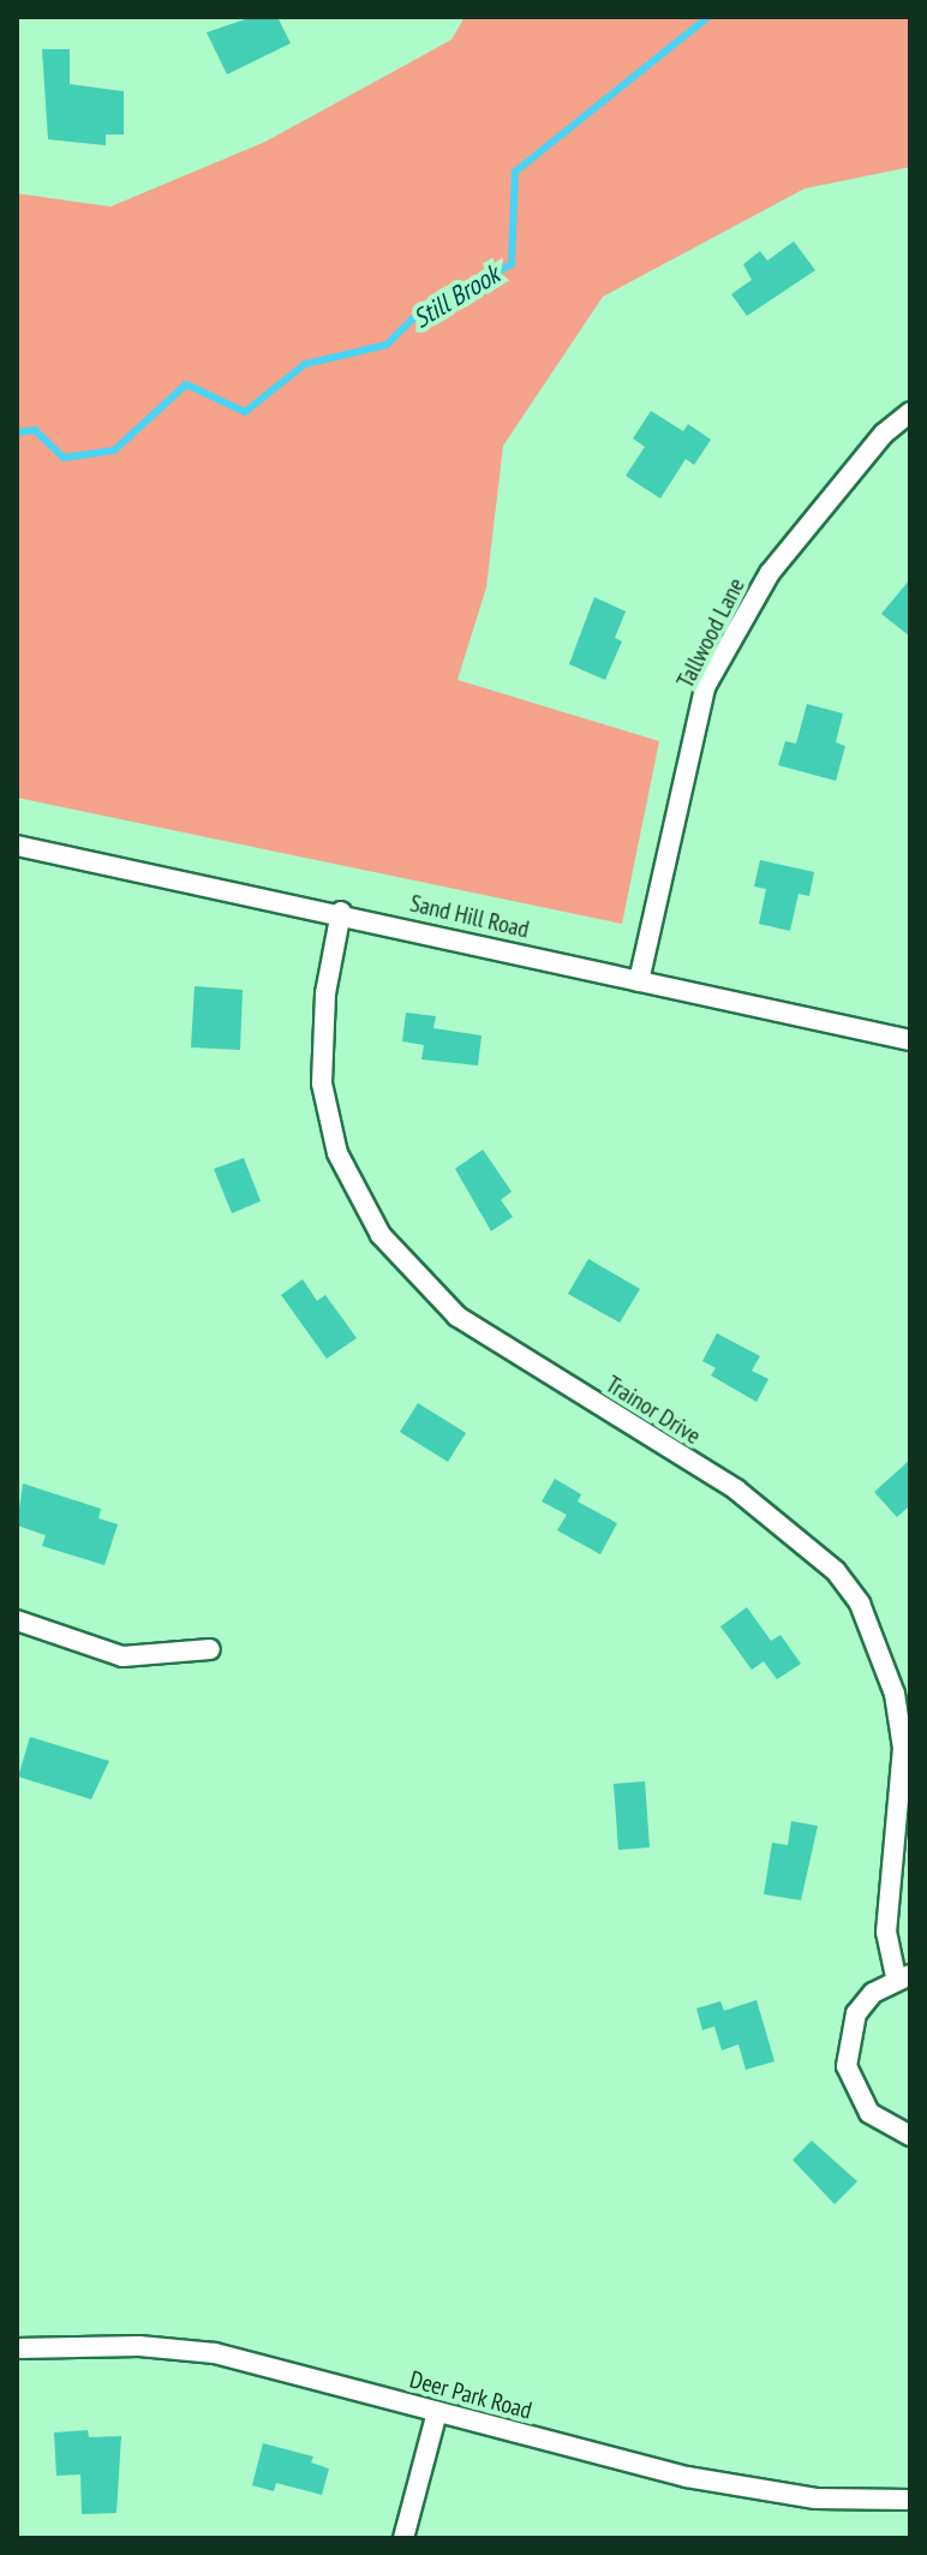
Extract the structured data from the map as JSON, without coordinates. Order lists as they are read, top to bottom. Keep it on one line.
{"streets":{"street":["Tallwood Lane","Sand Hill Road","Trainor Drive","Deer Park Road"]},"crossings":[["Tallwood Lane","Sand Hill Road"],["Sand Hill Road","Trainor Drive"]],"water":["Still Brook"]}
